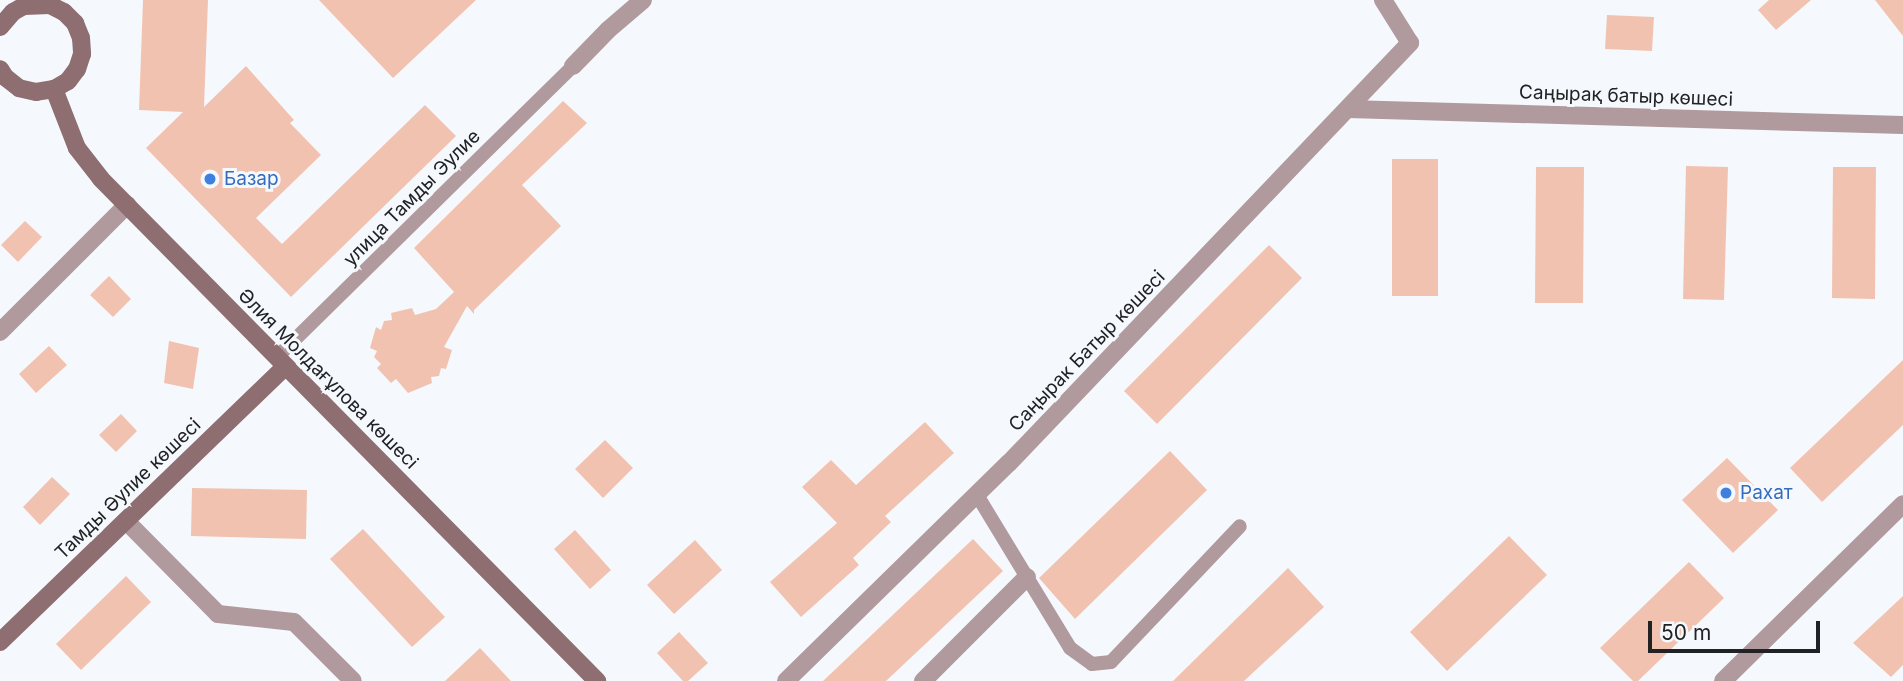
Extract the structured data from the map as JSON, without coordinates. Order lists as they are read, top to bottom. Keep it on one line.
{"streets":{"street":["Саңырақ батыр көшесі","Саңырак Батыр көшесі","Әлия Молдағұлова көшесі","Тамды Әулие көшесі"],"lane":["улица Тамды Эулие"]},"crossings":[["Саңырақ батыр көшесі","Саңырак Батыр көшесі"],["улица Тамды Эулие","Әлия Молдағұлова көшесі"],["улица Тамды Эулие","Тамды Әулие көшесі"],["Әлия Молдағұлова көшесі","Тамды Әулие көшесі"]],"places":["Базар","Рахат"],"scale_bar":"50 m"}
